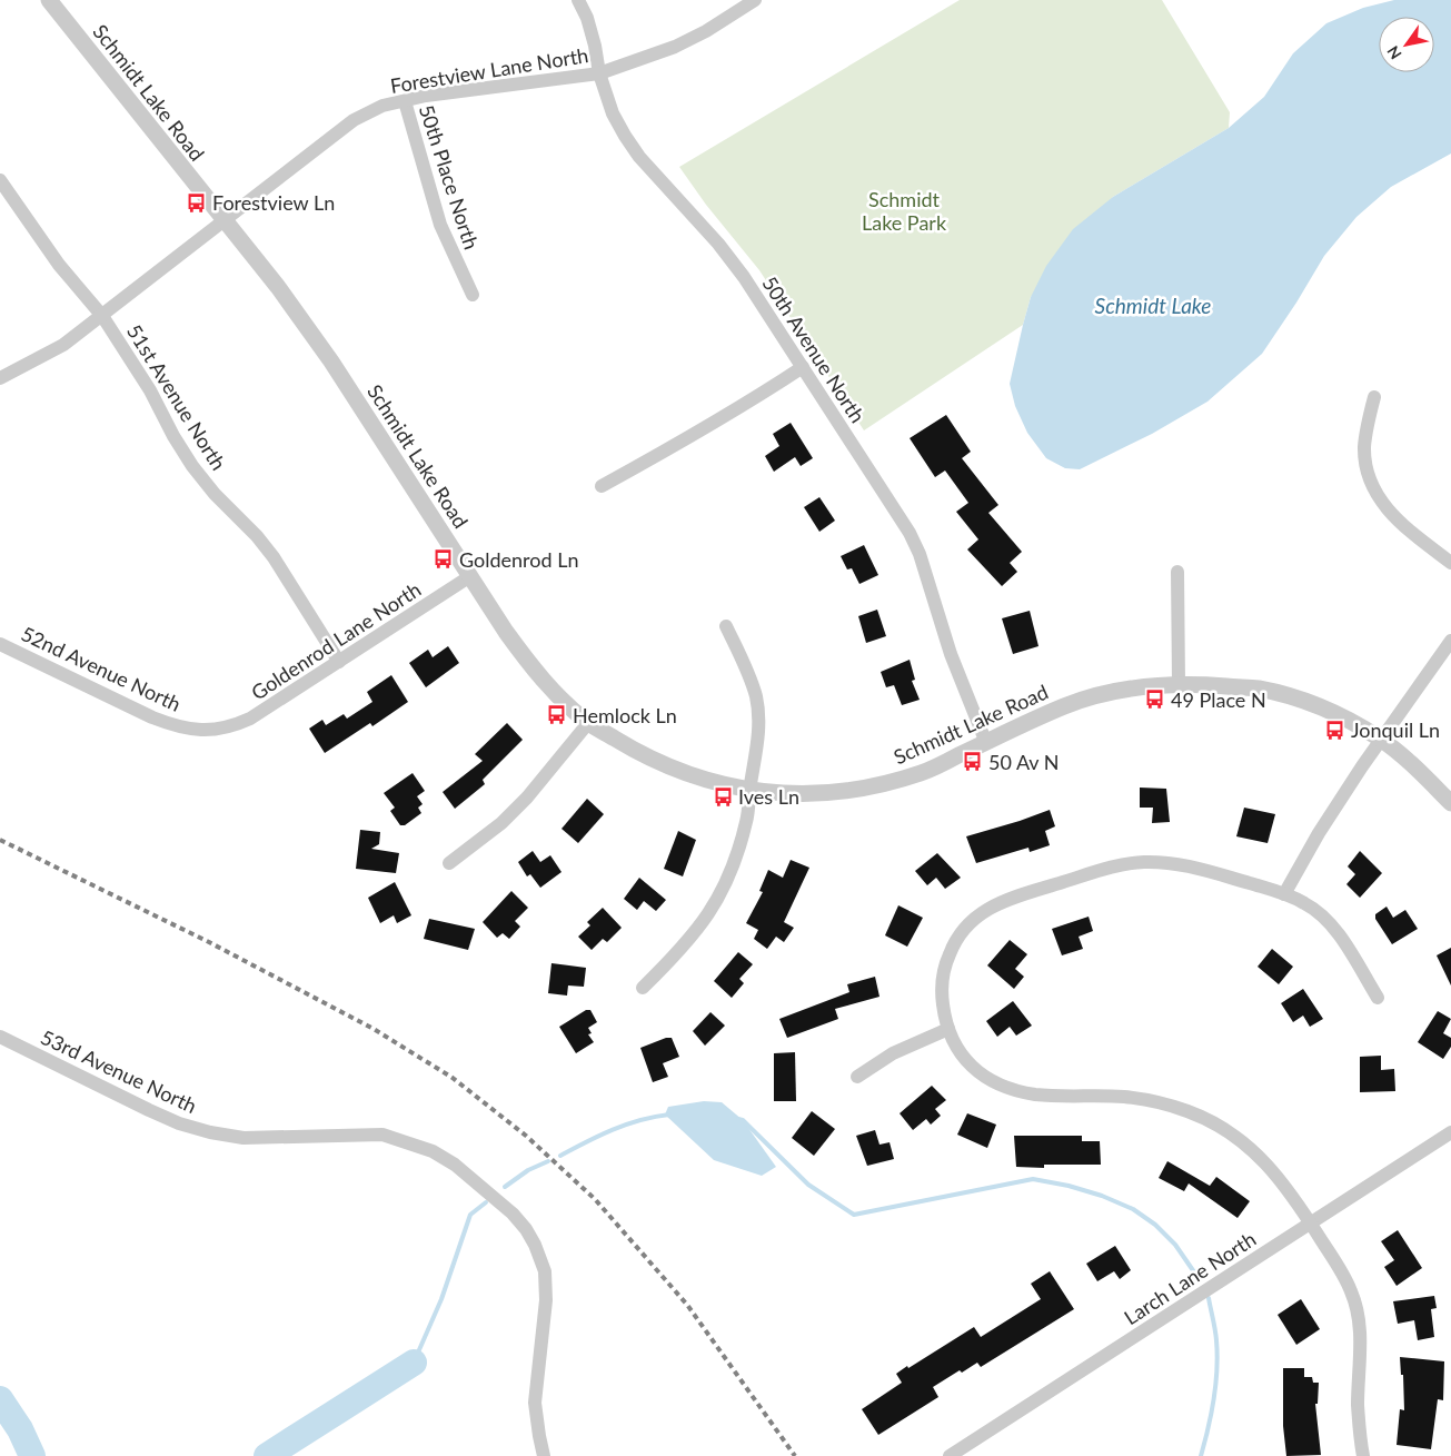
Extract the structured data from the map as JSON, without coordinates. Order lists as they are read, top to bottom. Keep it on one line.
{"streets":{"street":["Forestview Lane North","Schmidt Lake Road","50th Place North","50th Avenue North","51st Avenue North","Goldenrod Lane North","52nd Avenue North","53rd Avenue North","Larch Lane North"]},"crossings":[["Forestview Lane North","Schmidt Lake Road"],["Forestview Lane North","50th Place North"],["Forestview Lane North","50th Avenue North"],["Forestview Lane North","51st Avenue North"],["Schmidt Lake Road","50th Avenue North"],["Schmidt Lake Road","Goldenrod Lane North"],["51st Avenue North","Goldenrod Lane North"],["Goldenrod Lane North","52nd Avenue North"]],"water":["Schmidt Lake"],"parks":["Schmidt Lake Park"],"places":{"bus stop":["Forestview Ln","Goldenrod Ln","49 Place N","Hemlock Ln","Jonquil Ln","50 Av N","Ives Ln"]},"north":"bottom left"}
